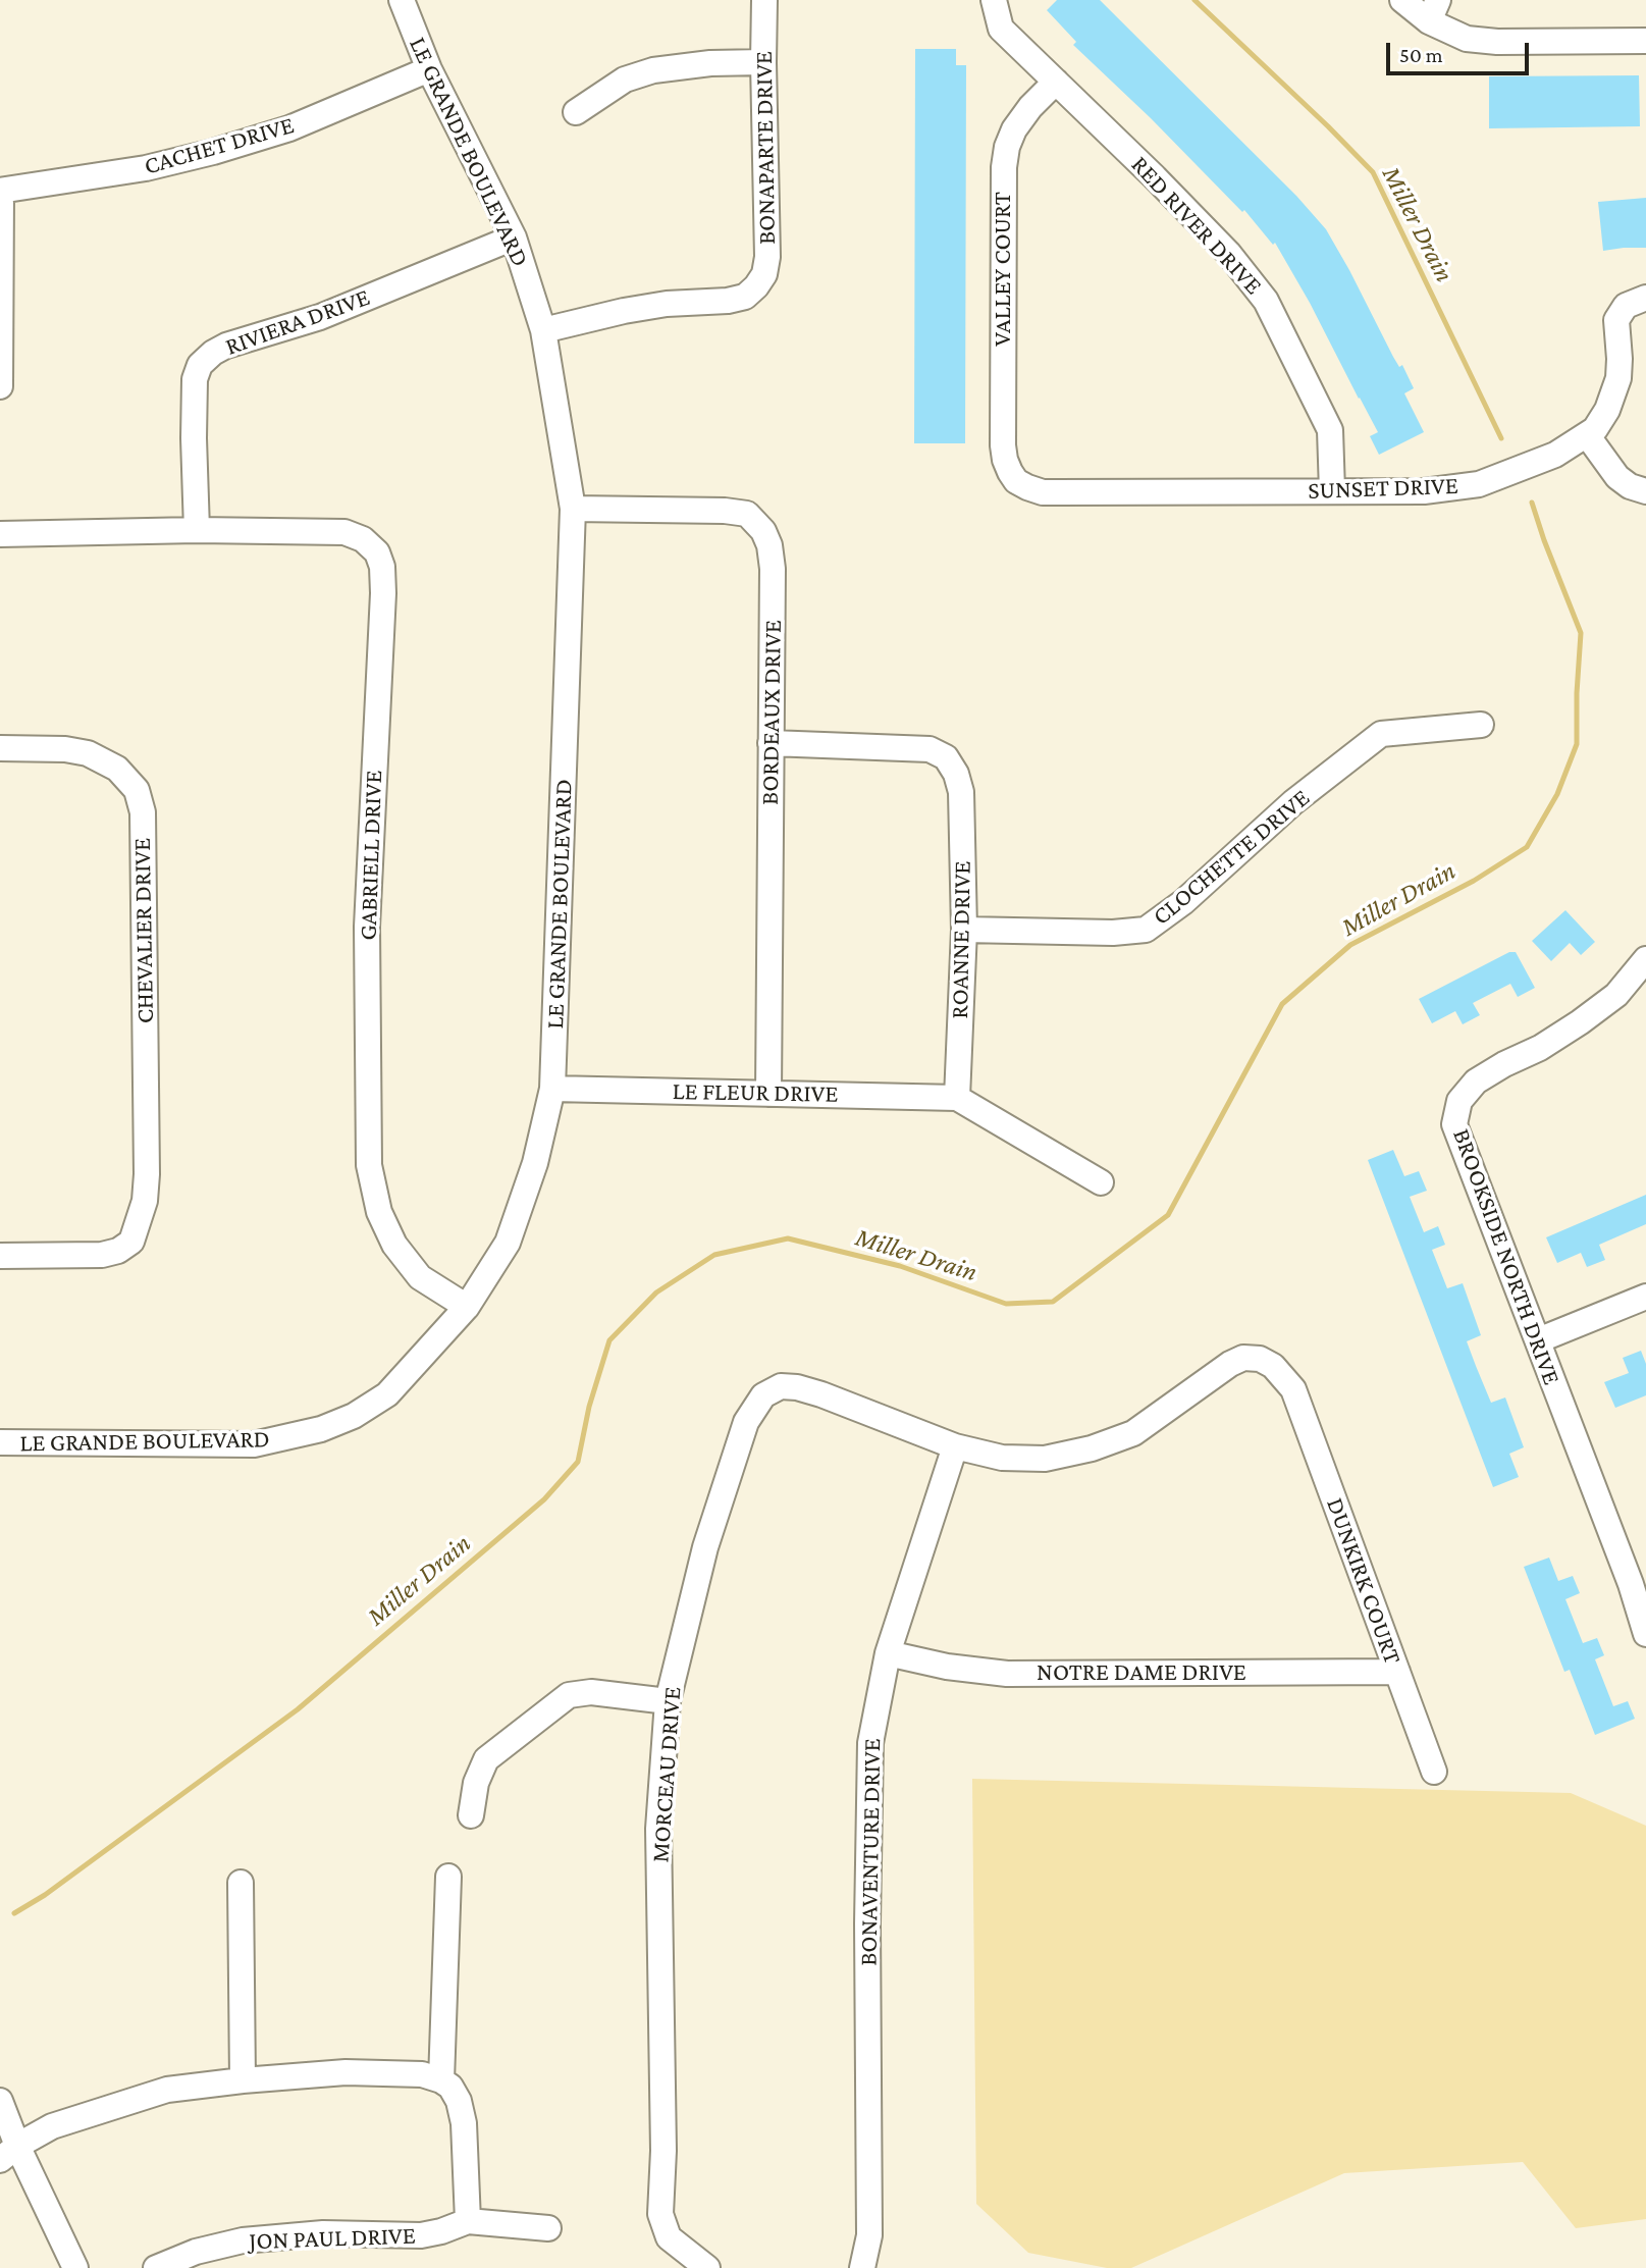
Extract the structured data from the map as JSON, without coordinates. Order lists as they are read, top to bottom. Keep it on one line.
{"streets":{"street":["CACHET DRIVE","BONAPARTE DRIVE","LE GRANDE BOULEVARD","RED RIVER DRIVE","VALLEY COURT","RIVIERA DRIVE","SUNSET DRIVE","BORDEAUX DRIVE","GABRIELL DRIVE","CLOCHETTE DRIVE","CHEVALIER DRIVE","ROANNE DRIVE","LE FLEUR DRIVE","BROOKSIDE NORTH DRIVE","DUNKIRK COURT","NOTRE DAME DRIVE","MORCEAU DRIVE","BONAVENTURE DRIVE","JON PAUL DRIVE"]},"crossings":[["CACHET DRIVE","LE GRANDE BOULEVARD"],["BONAPARTE DRIVE","LE GRANDE BOULEVARD"],["LE GRANDE BOULEVARD","RIVIERA DRIVE"],["LE GRANDE BOULEVARD","BORDEAUX DRIVE"],["LE GRANDE BOULEVARD","GABRIELL DRIVE"],["LE GRANDE BOULEVARD","LE FLEUR DRIVE"],["RED RIVER DRIVE","VALLEY COURT"],["RED RIVER DRIVE","SUNSET DRIVE"],["VALLEY COURT","SUNSET DRIVE"],["RIVIERA DRIVE","GABRIELL DRIVE"],["BORDEAUX DRIVE","ROANNE DRIVE"],["BORDEAUX DRIVE","LE FLEUR DRIVE"],["CLOCHETTE DRIVE","ROANNE DRIVE"],["ROANNE DRIVE","LE FLEUR DRIVE"],["DUNKIRK COURT","NOTRE DAME DRIVE"],["DUNKIRK COURT","MORCEAU DRIVE"],["NOTRE DAME DRIVE","BONAVENTURE DRIVE"],["MORCEAU DRIVE","BONAVENTURE DRIVE"]],"water":["Miller Drain"],"scale_bar":"50 m"}
